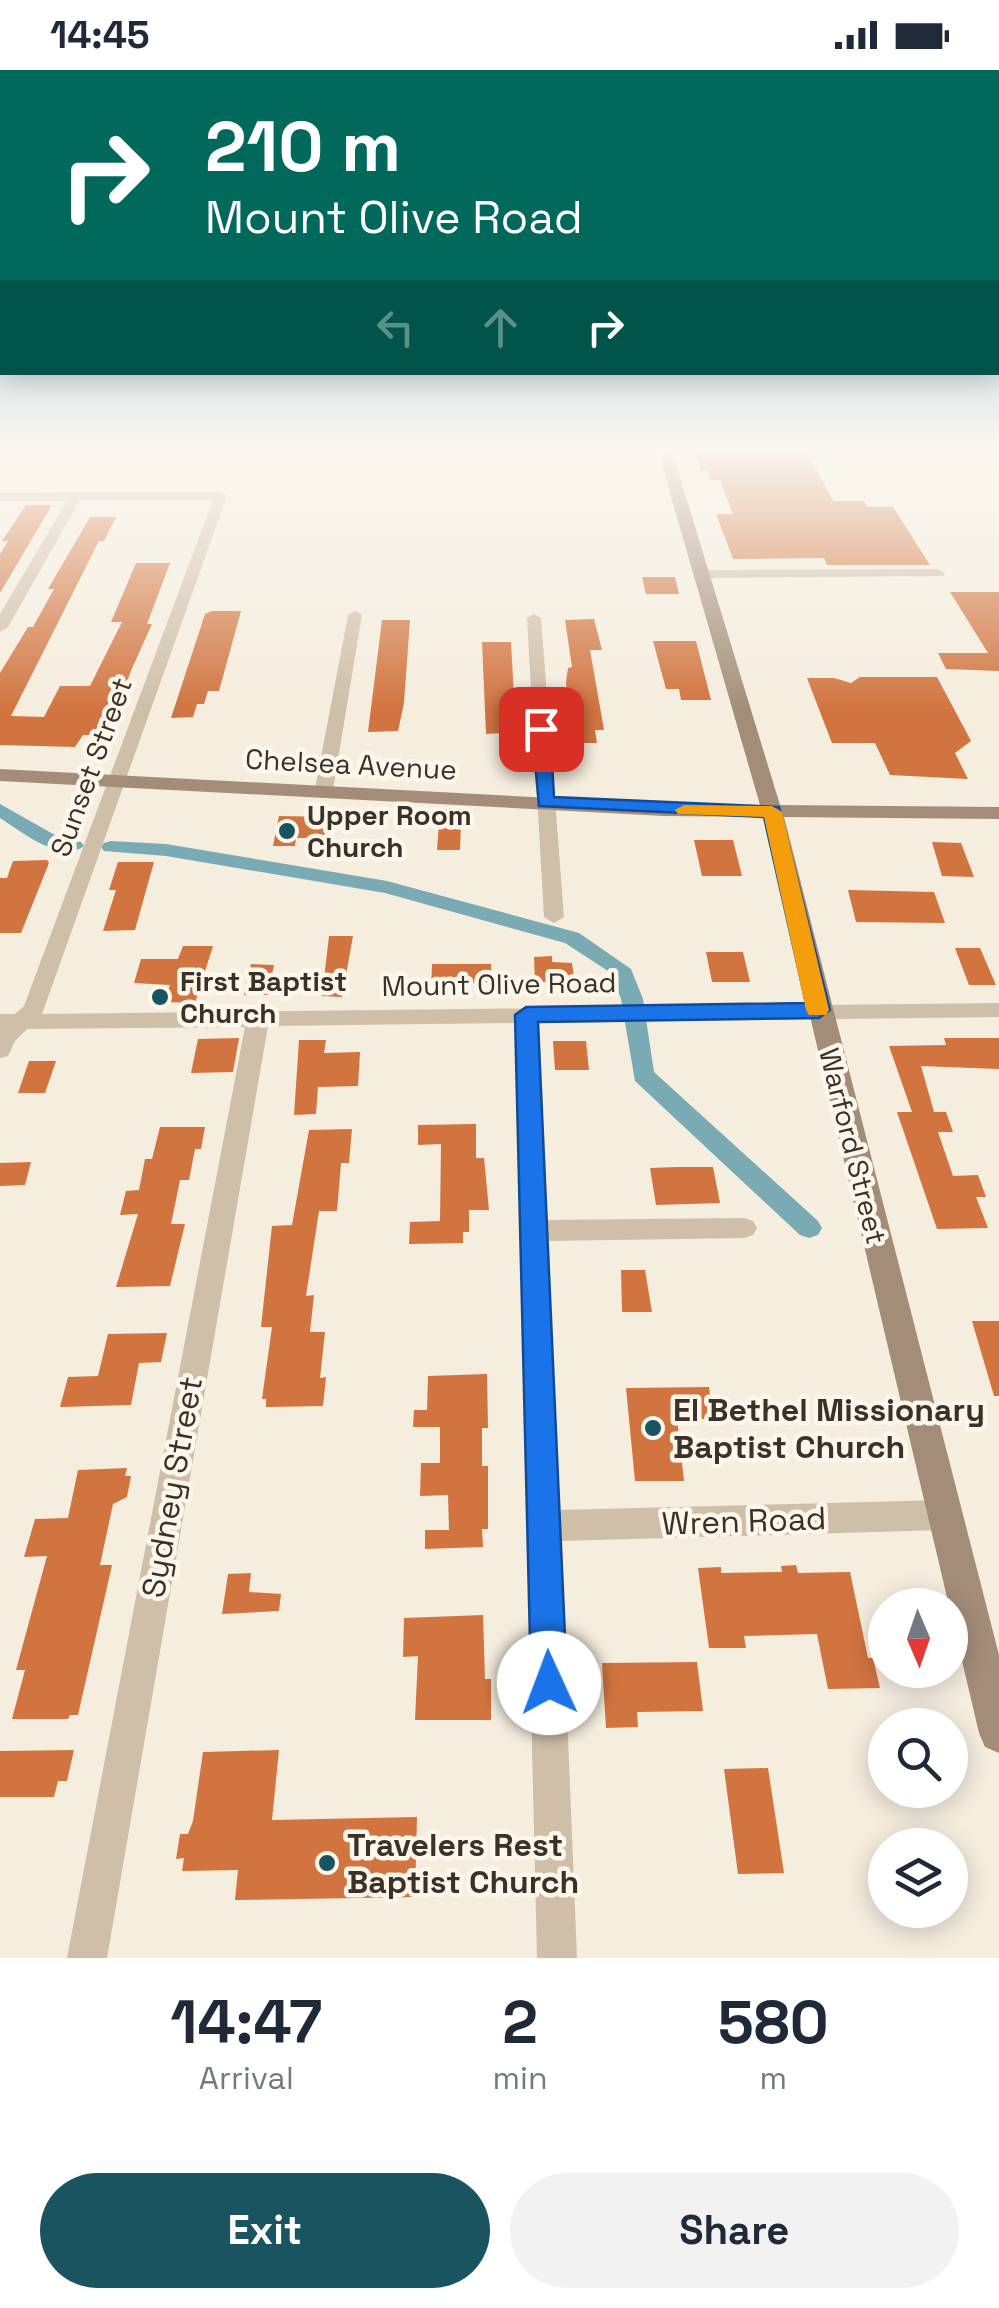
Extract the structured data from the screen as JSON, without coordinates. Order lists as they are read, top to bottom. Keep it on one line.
{"streets":{"main road":["Chelsea Avenue","Warford Street"],"street":["Sunset Street","Mount Olive Road","Sydney Street","Wren Road"]},"crossings":[["Chelsea Avenue","Sunset Street"],["Chelsea Avenue","Warford Street"],["Sunset Street","Mount Olive Road"],["Mount Olive Road","Warford Street"],["Mount Olive Road","Sydney Street"],["Warford Street","Wren Road"]],"places":["Upper Room Church","First Baptist Church","El Bethel Missionary Baptist Church","Travelers Rest Baptist Church"],"north":"bottom","page":{"status":"14:45","turn":["210 m","Mount Olive Road"],"eta":["14:47","Arrival","2","min","580","m"],"buttons":["Exit","Share"]}}
